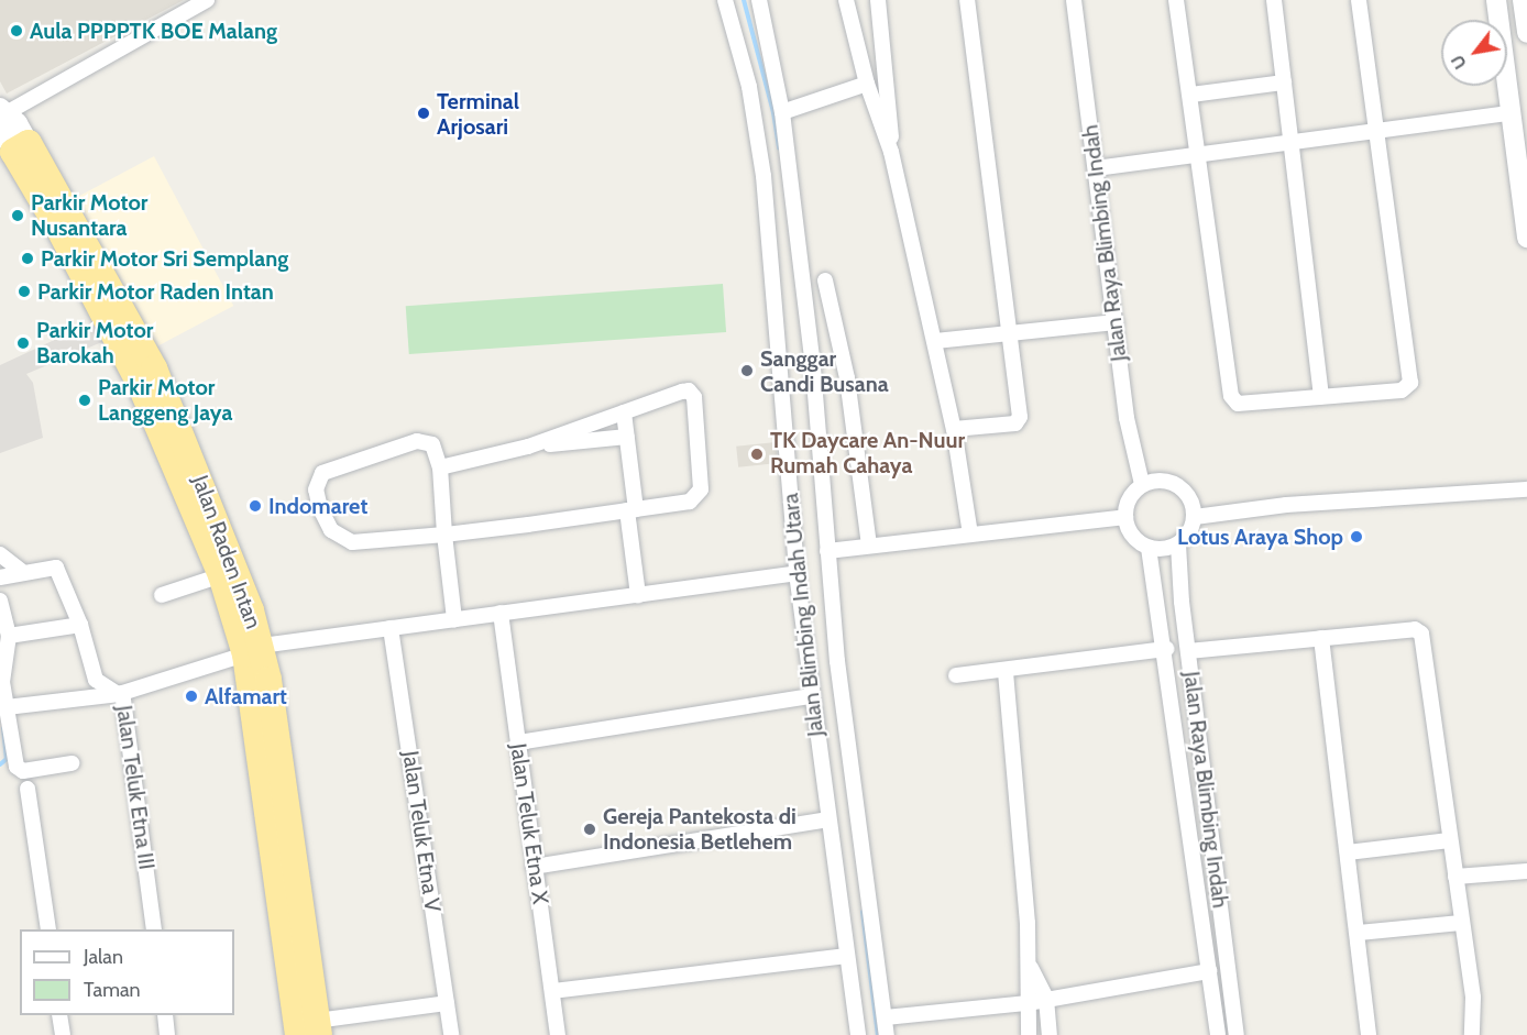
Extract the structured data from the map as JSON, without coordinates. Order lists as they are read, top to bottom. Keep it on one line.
{"streets":{"highway":["Jalan Raden Intan"],"street":["Jalan Raya Blimbing Indah","Jalan Blimbing Indah Utara","Jalan Teluk Etna III","Jalan Teluk Etna X","Jalan Teluk Etna V"]},"crossings":[["Jalan Raden Intan","Jalan Teluk Etna III"],["Jalan Blimbing Indah Utara","Jalan Teluk Etna III"],["Jalan Teluk Etna III","Jalan Teluk Etna X"],["Jalan Teluk Etna III","Jalan Teluk Etna V"]],"places":["Aula PPPPTK BOE Malang","Terminal Arjosari","Parkir Motor Nusantara","Parkir Motor Sri Semplang","Parkir Motor Raden Intan","Parkir Motor Barokah","Sanggar Candi Busana","Parkir Motor Langgeng Jaya","TK Daycare An-Nuur Rumah Cahaya","Indomaret","Lotus Araya Shop","Alfamart","Gereja Pantekosta di Indonesia Betlehem"],"legend":["Jalan","Taman"],"north":"bottom left"}
